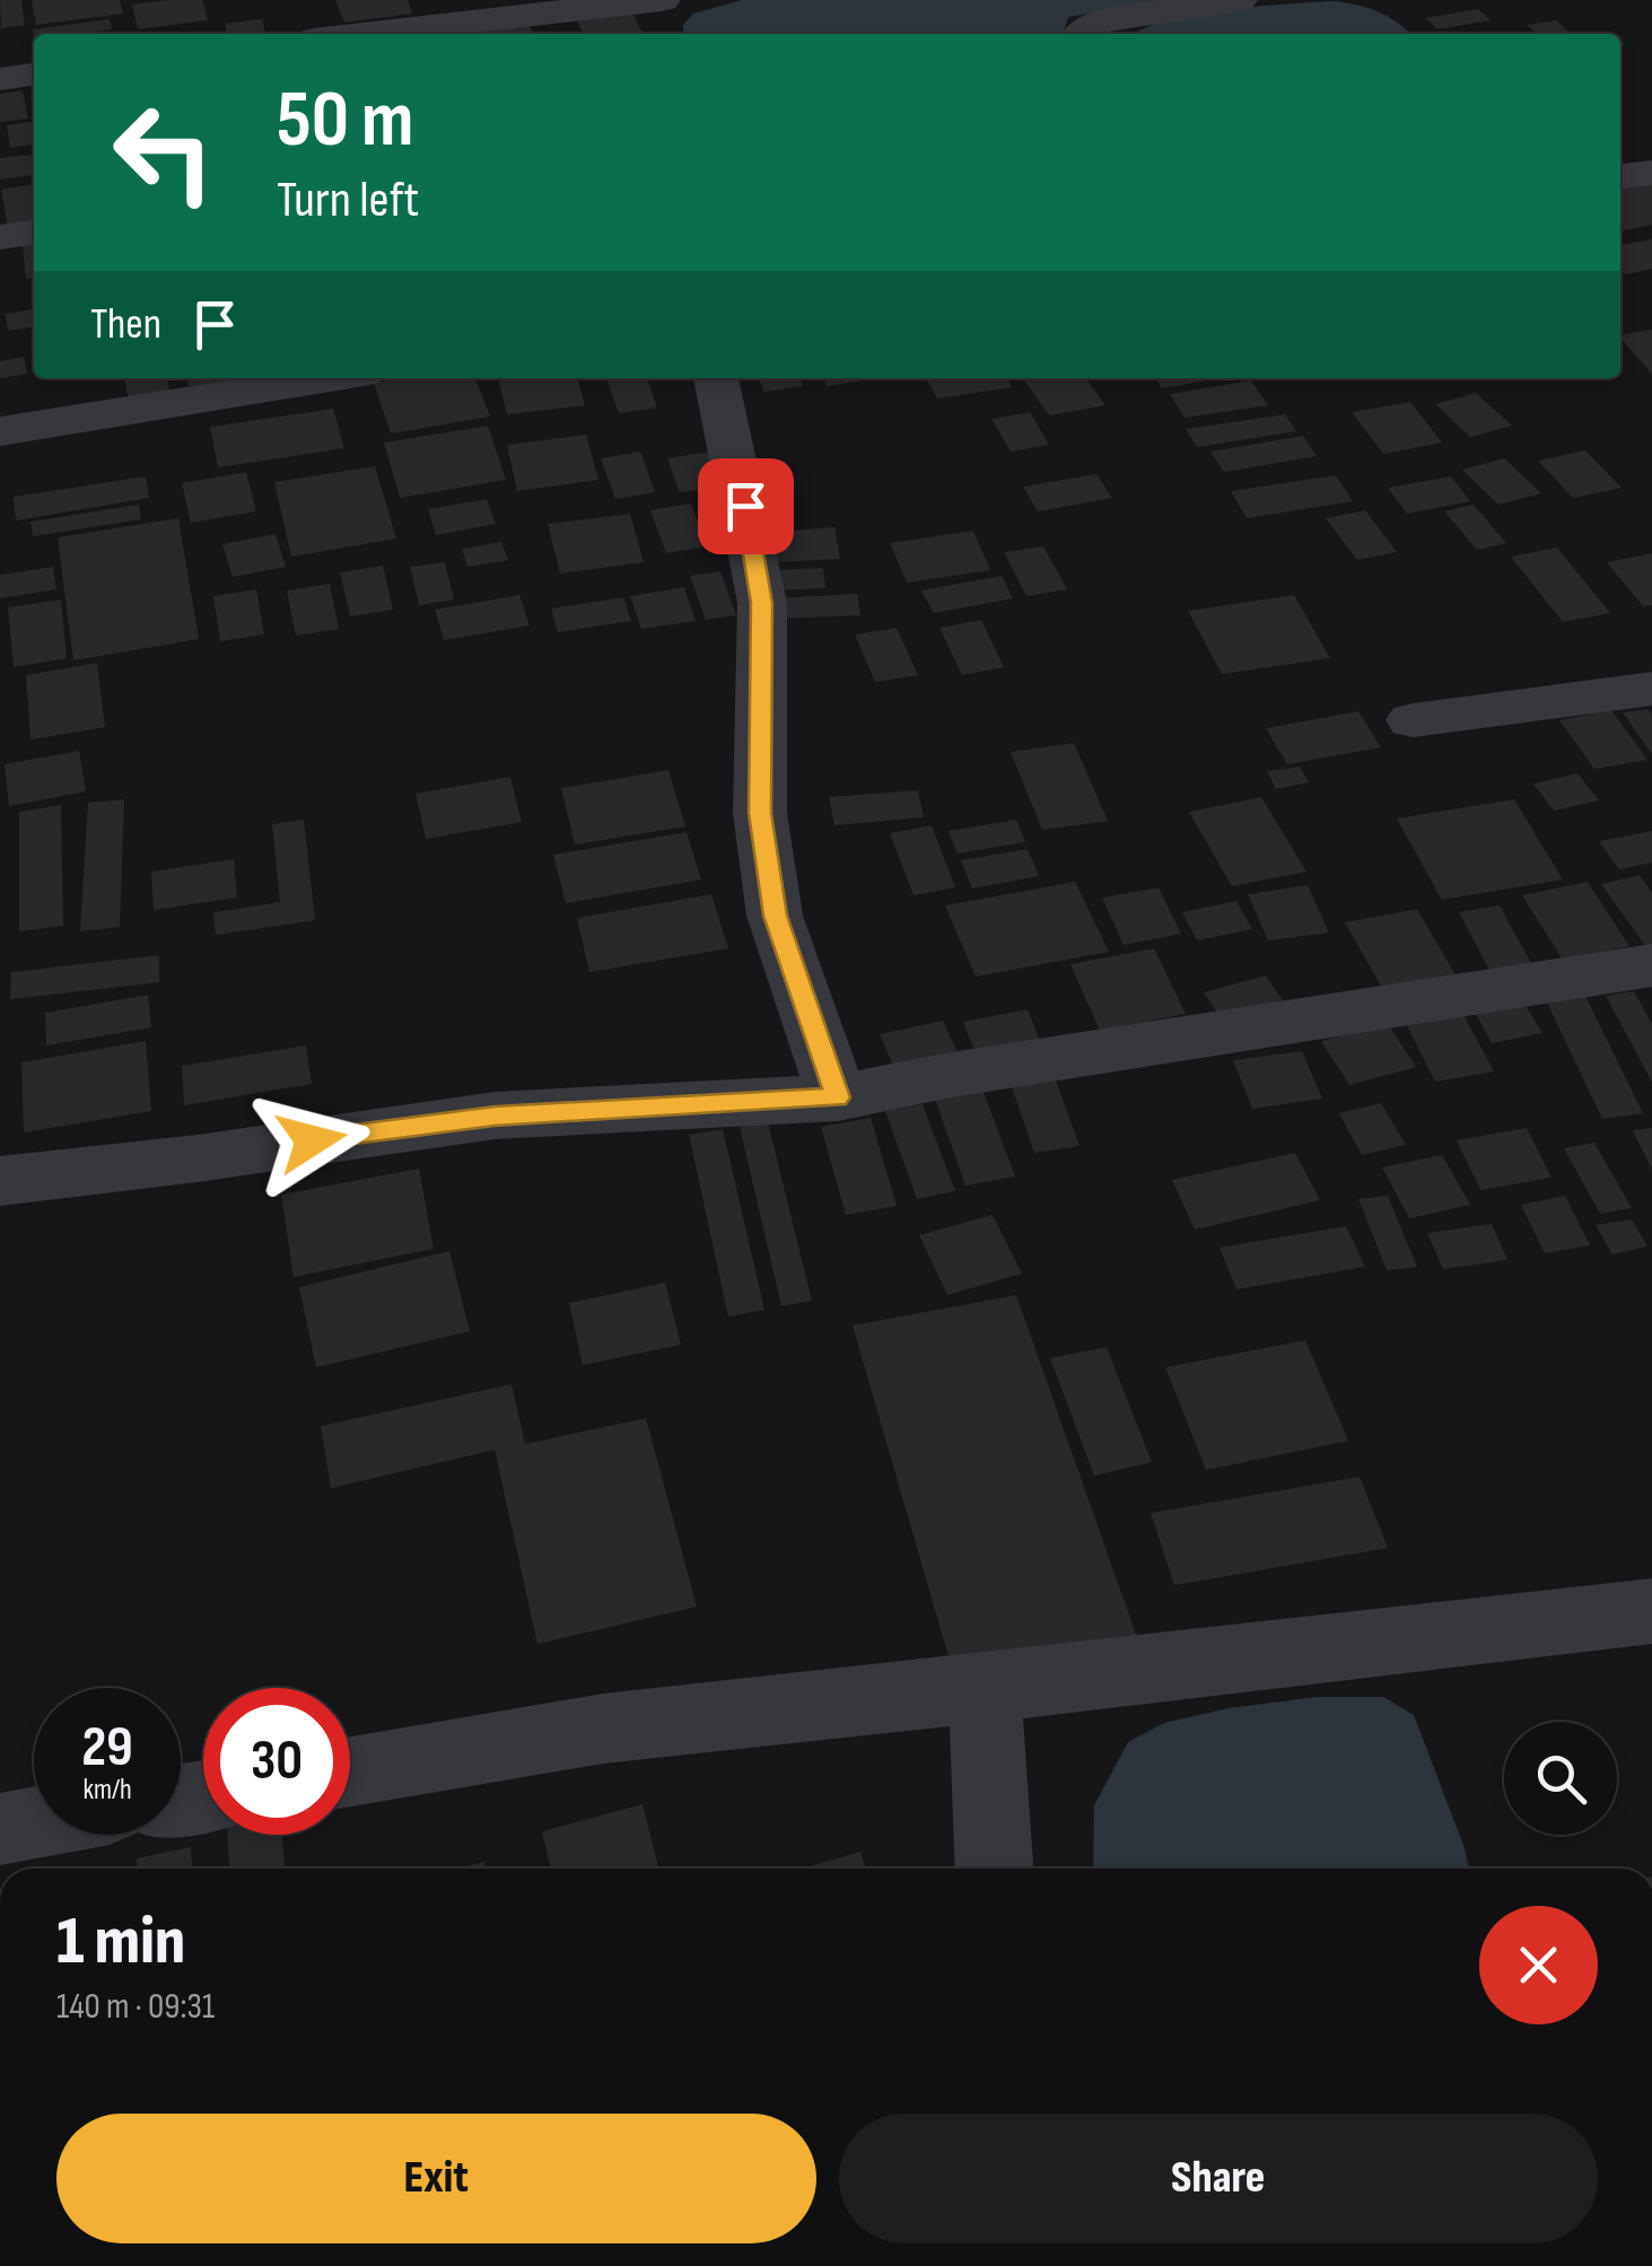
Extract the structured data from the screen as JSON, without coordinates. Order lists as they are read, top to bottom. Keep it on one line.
{"page":{"turn":["50 m","Turn left"],"then":"Then","speed":"29 km/h","limit":"30","heading":["1 min","140 m · 09:31"],"buttons":["Exit","Share"]}}
